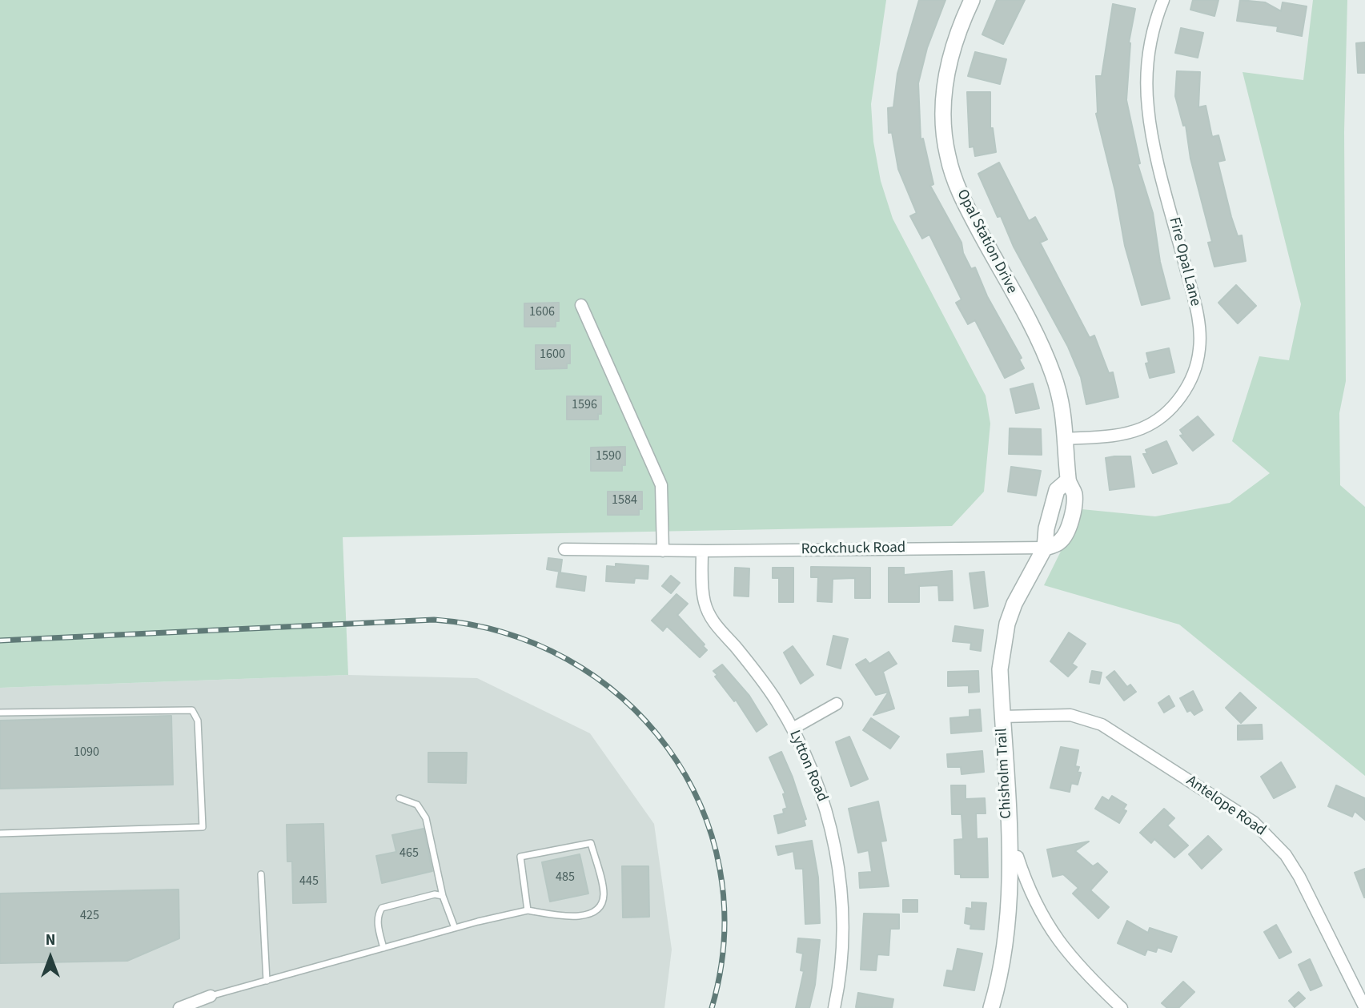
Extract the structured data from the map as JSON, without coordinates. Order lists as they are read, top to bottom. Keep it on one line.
{"streets":{"street":["Opal Station Drive","Fire Opal Lane","Rockchuck Road","Lytton Road","Chisholm Trail","Antelope Road"]},"crossings":[["Opal Station Drive","Fire Opal Lane"],["Opal Station Drive","Rockchuck Road"],["Opal Station Drive","Chisholm Trail"],["Rockchuck Road","Lytton Road"],["Rockchuck Road","Chisholm Trail"],["Chisholm Trail","Antelope Road"]],"house_numbers":["1606","1600","1596","1590","1584","1090","465","485","445","425"],"north":"top"}
